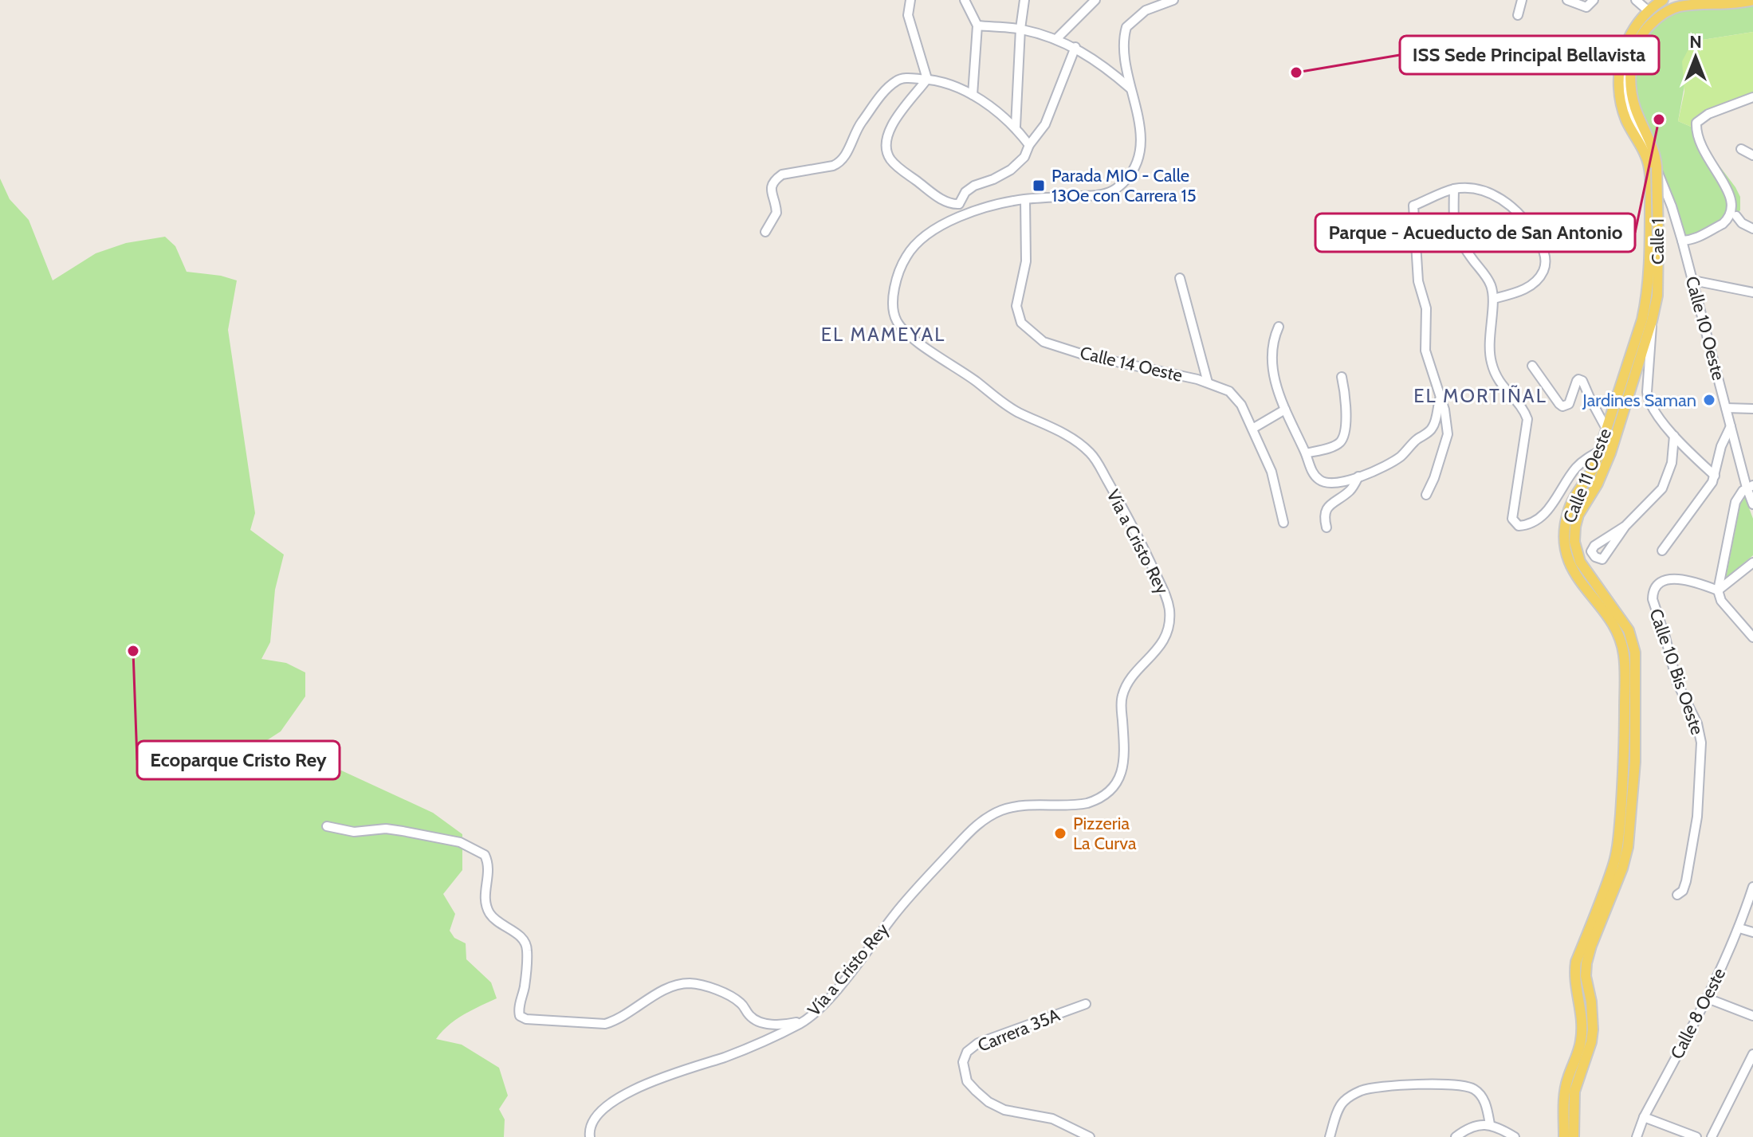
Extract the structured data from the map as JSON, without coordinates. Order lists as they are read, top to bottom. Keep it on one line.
{"streets":{"main road":["Calle 1","Calle 11 Oeste"],"street":["Calle 10 Oeste","Calle 14 Oeste","Vía a Cristo Rey","Calle 10 Bis Oeste","Calle 8 Oeste","Carrera 35A"]},"crossings":[["Calle 1","Calle 10 Oeste"],["Calle 1","Calle 11 Oeste"],["Calle 10 Oeste","Calle 11 Oeste"],["Calle 14 Oeste","Vía a Cristo Rey"]],"districts":["EL MAMEYAL","EL MORTIÑAL"],"places":{"other":["ISS Sede Principal Bellavista","Parque - Acueducto de San Antonio","Jardines Saman","Ecoparque Cristo Rey","Pizzeria La Curva"],"transit":["Parada MIO - Calle 13Oe con Carrera 15"]},"north":"top"}
